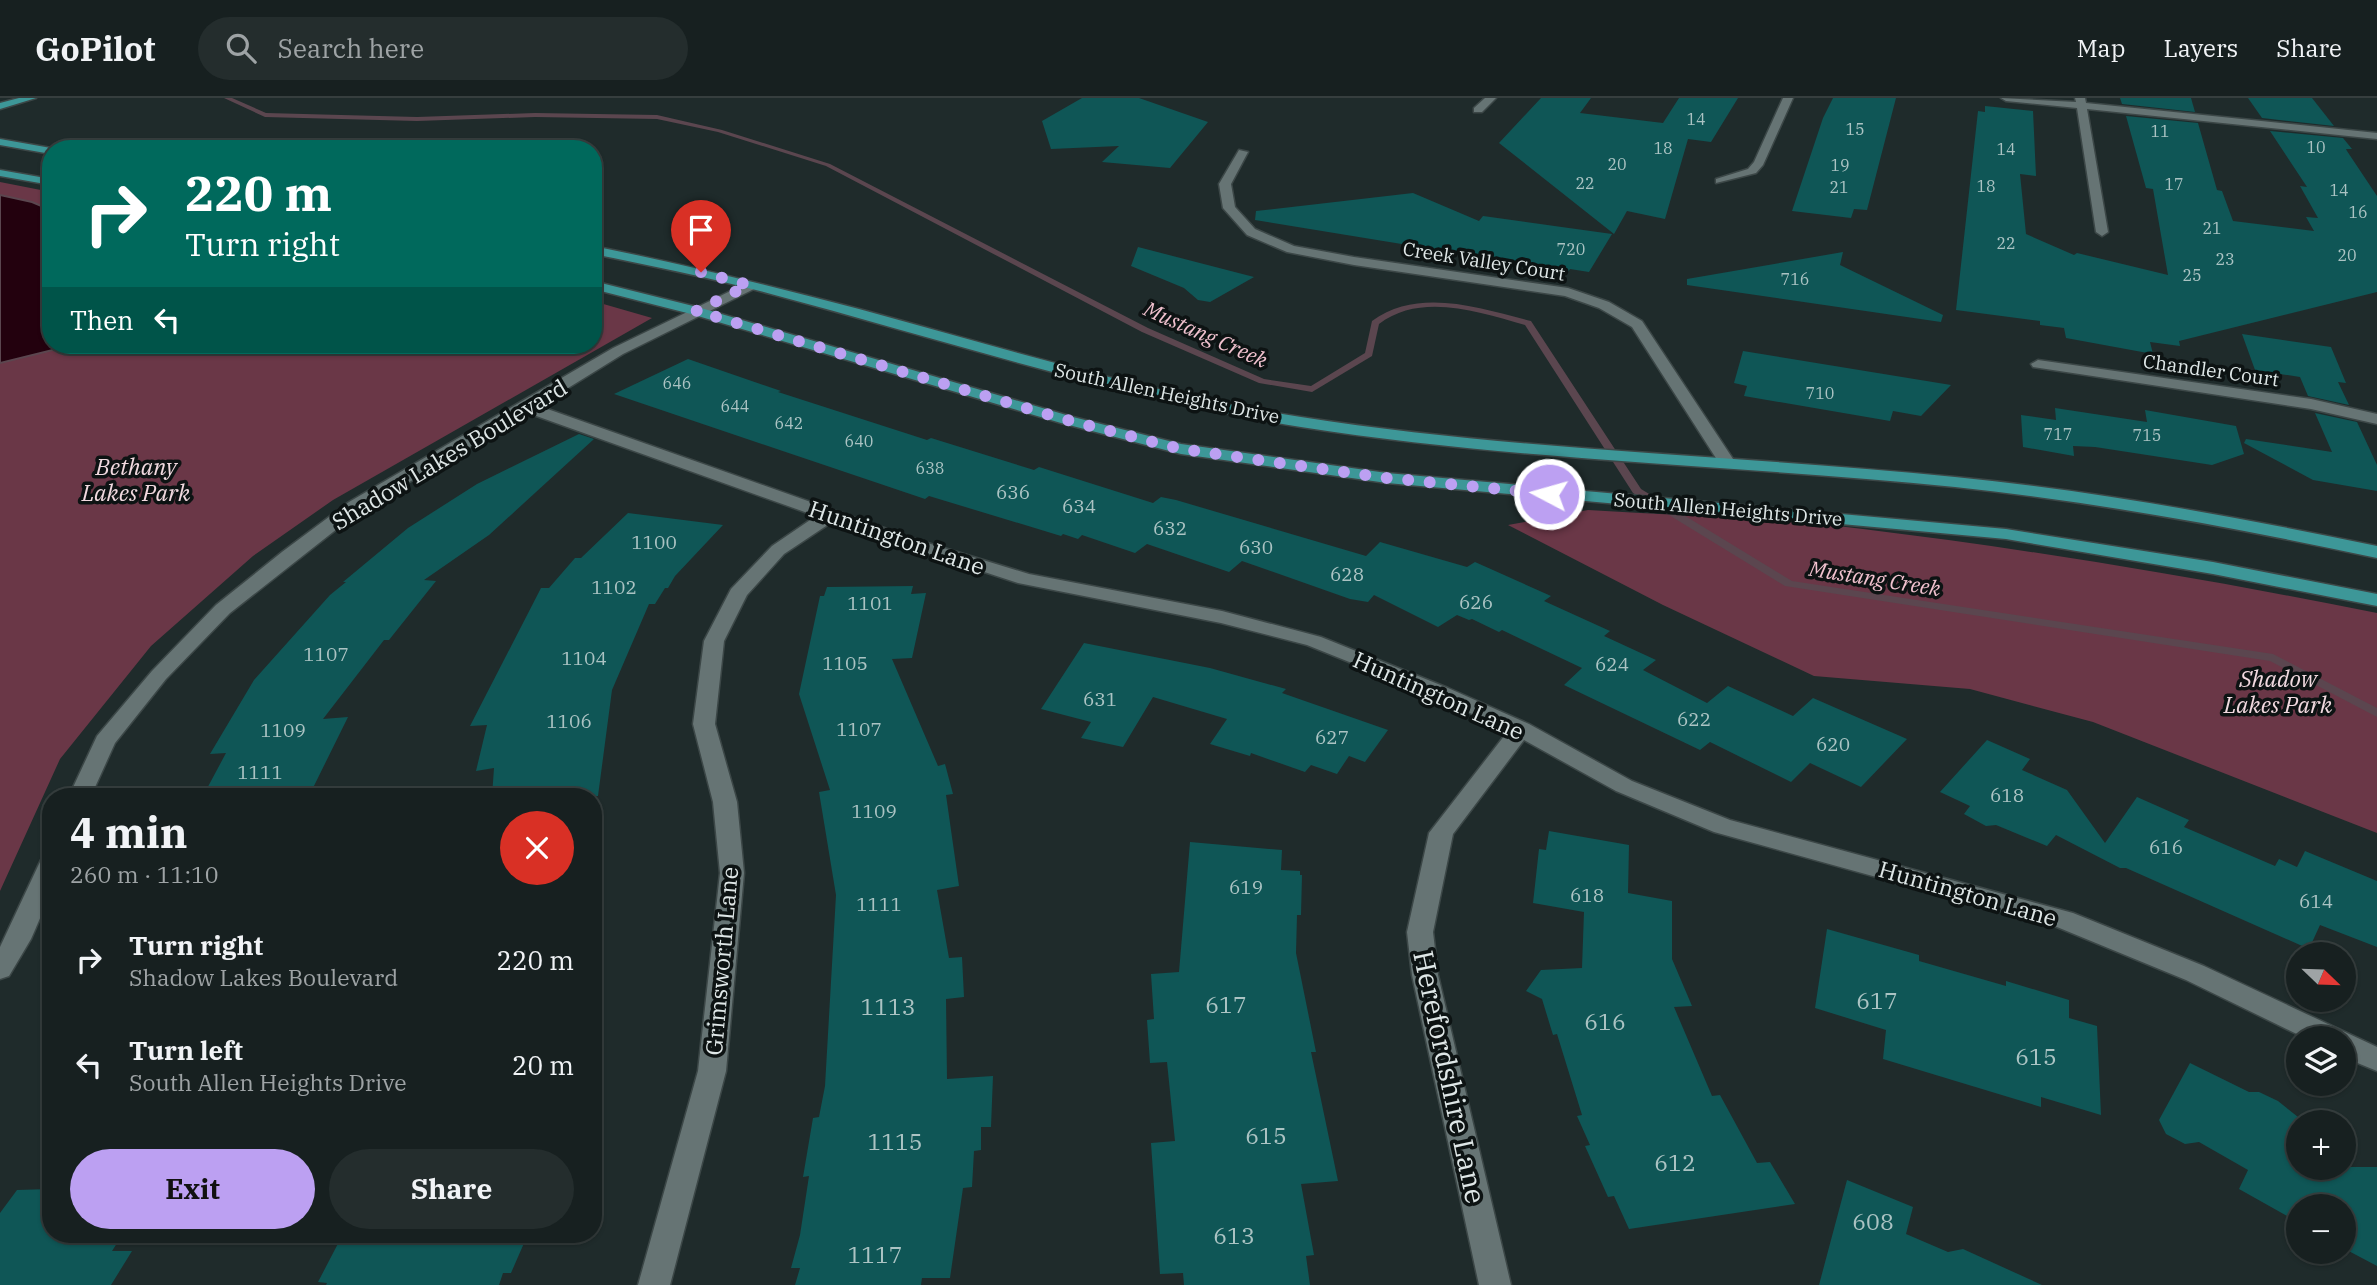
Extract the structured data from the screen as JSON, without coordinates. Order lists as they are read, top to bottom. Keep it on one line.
{"streets":{"main road":["South Allen Heights Drive"],"street":["Creek Valley Court","Chandler Court","Shadow Lakes Boulevard","Huntington Lane","Grimsworth Lane","Herefordshire Lane"]},"crossings":[["Creek Valley Court","South Allen Heights Drive"],["South Allen Heights Drive","Shadow Lakes Boulevard"],["Shadow Lakes Boulevard","Huntington Lane"],["Huntington Lane","Grimsworth Lane"],["Huntington Lane","Herefordshire Lane"]],"water":["Mustang Creek"],"parks":["Bethany Lakes Park","Shadow Lakes Park"],"house_numbers":["14","15","11","10","18","14","20","19","22","17","18","21","14","16","21","22","720","20","23","25","716","646","710","644","642","717","715","640","638","636","634","632","1100","630","628","1102","626","1101","1107","1104","1105","624","631","622","1106","1107","1109","627","620","1111","618","1109","616","619","618","614","1111","617","617","1113","616","615","615","1115","612","608","613","1117"],"north":"bottom right","page":{"header":"GoPilot","search":"Search here","nav":["Map","Layers","Share"],"turn":["220 m","Turn right"],"then":"Then","heading":["4 min","260 m · 11:10"],"list":[{"name":"Turn right","note":"Shadow Lakes Boulevard","value":"220 m"},{"name":"Turn left","note":"South Allen Heights Drive","value":"20 m"}],"map_buttons":["+","−"],"buttons":["Exit","Share"]}}
